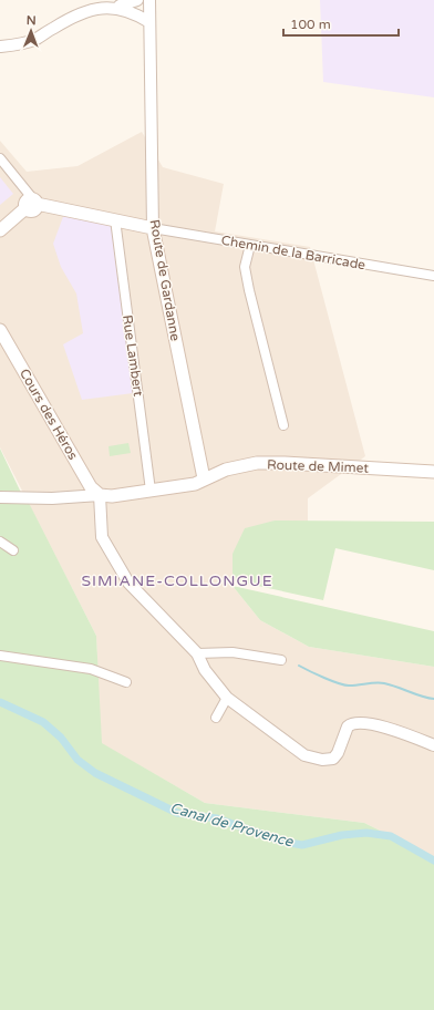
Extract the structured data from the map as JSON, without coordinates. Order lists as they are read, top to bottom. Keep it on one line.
{"streets":{"main road":["Route de Gardanne","Cours des Héros","Route de Mimet"],"street":["Chemin de la Barricade","Rue Lambert"]},"crossings":[["Chemin de la Barricade","Route de Gardanne"],["Route de Gardanne","Route de Mimet"],["Rue Lambert","Route de Mimet"],["Cours des Héros","Route de Mimet"]],"districts":["SIMIANE-COLLONGUE"],"water":["Canal de Provence"],"scale_bar":"100 m","north":"top"}
